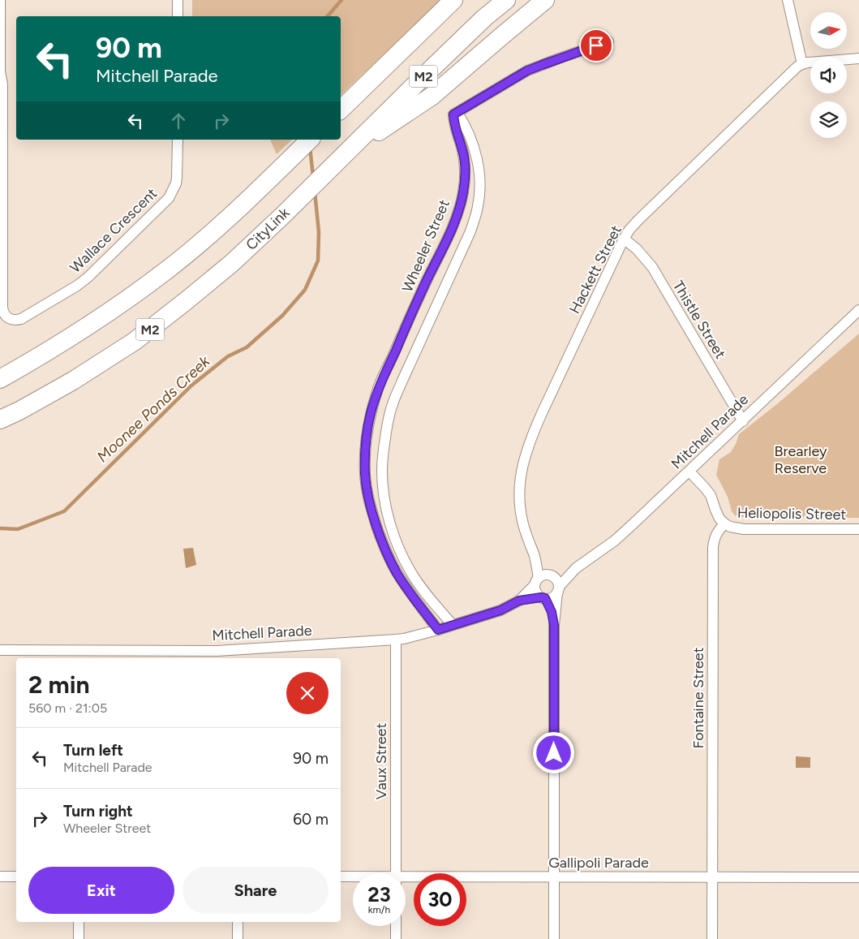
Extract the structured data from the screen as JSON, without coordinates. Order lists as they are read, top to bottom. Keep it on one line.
{"streets":{"highway":["M2","CityLink"],"street":["Wallace Crescent","Wheeler Street","Hackett Street","Thistle Street","Mitchell Parade","Heliopolis Street","Fontaine Street","Vaux Street","Gallipoli Parade"]},"crossings":[["Wheeler Street","Mitchell Parade"],["Hackett Street","Thistle Street"],["Hackett Street","Mitchell Parade"],["Thistle Street","Mitchell Parade"],["Mitchell Parade","Vaux Street"],["Heliopolis Street","Fontaine Street"],["Fontaine Street","Gallipoli Parade"]],"water":["Moonee Ponds Creek"],"parks":["Brearley Reserve"],"north":"right","page":{"turn":["90 m","Mitchell Parade"],"heading":["2 min","560 m · 21:05"],"list":[{"name":"Turn left","note":"Mitchell Parade","value":"90 m"},{"name":"Turn right","note":"Wheeler Street","value":"60 m"}],"buttons":["Exit","Share"],"speed":"23 km/h","limit":"30"}}
